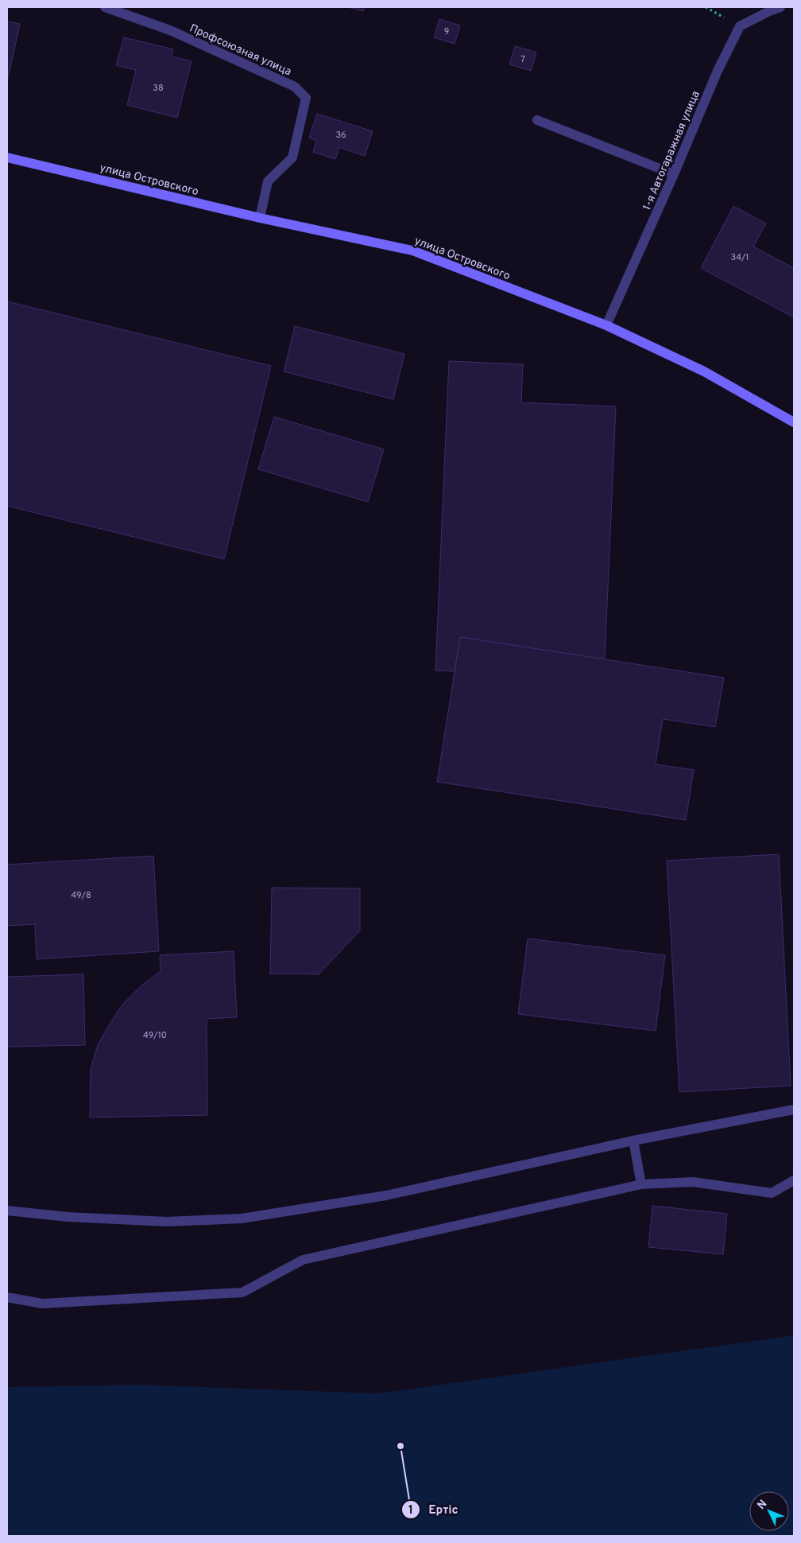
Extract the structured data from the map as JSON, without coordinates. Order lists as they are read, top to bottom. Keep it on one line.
{"streets":{"main road":["улица Островского"],"street":["Профсоюзная улица","1-я Автогаражная улица"]},"crossings":[["Профсоюзная улица","улица Островского"],["1-я Автогаражная улица","улица Островского"]],"places":["Ертіс"],"house_numbers":["9","7","38","36","34/1","49/8","49/10"],"north":"top left"}
